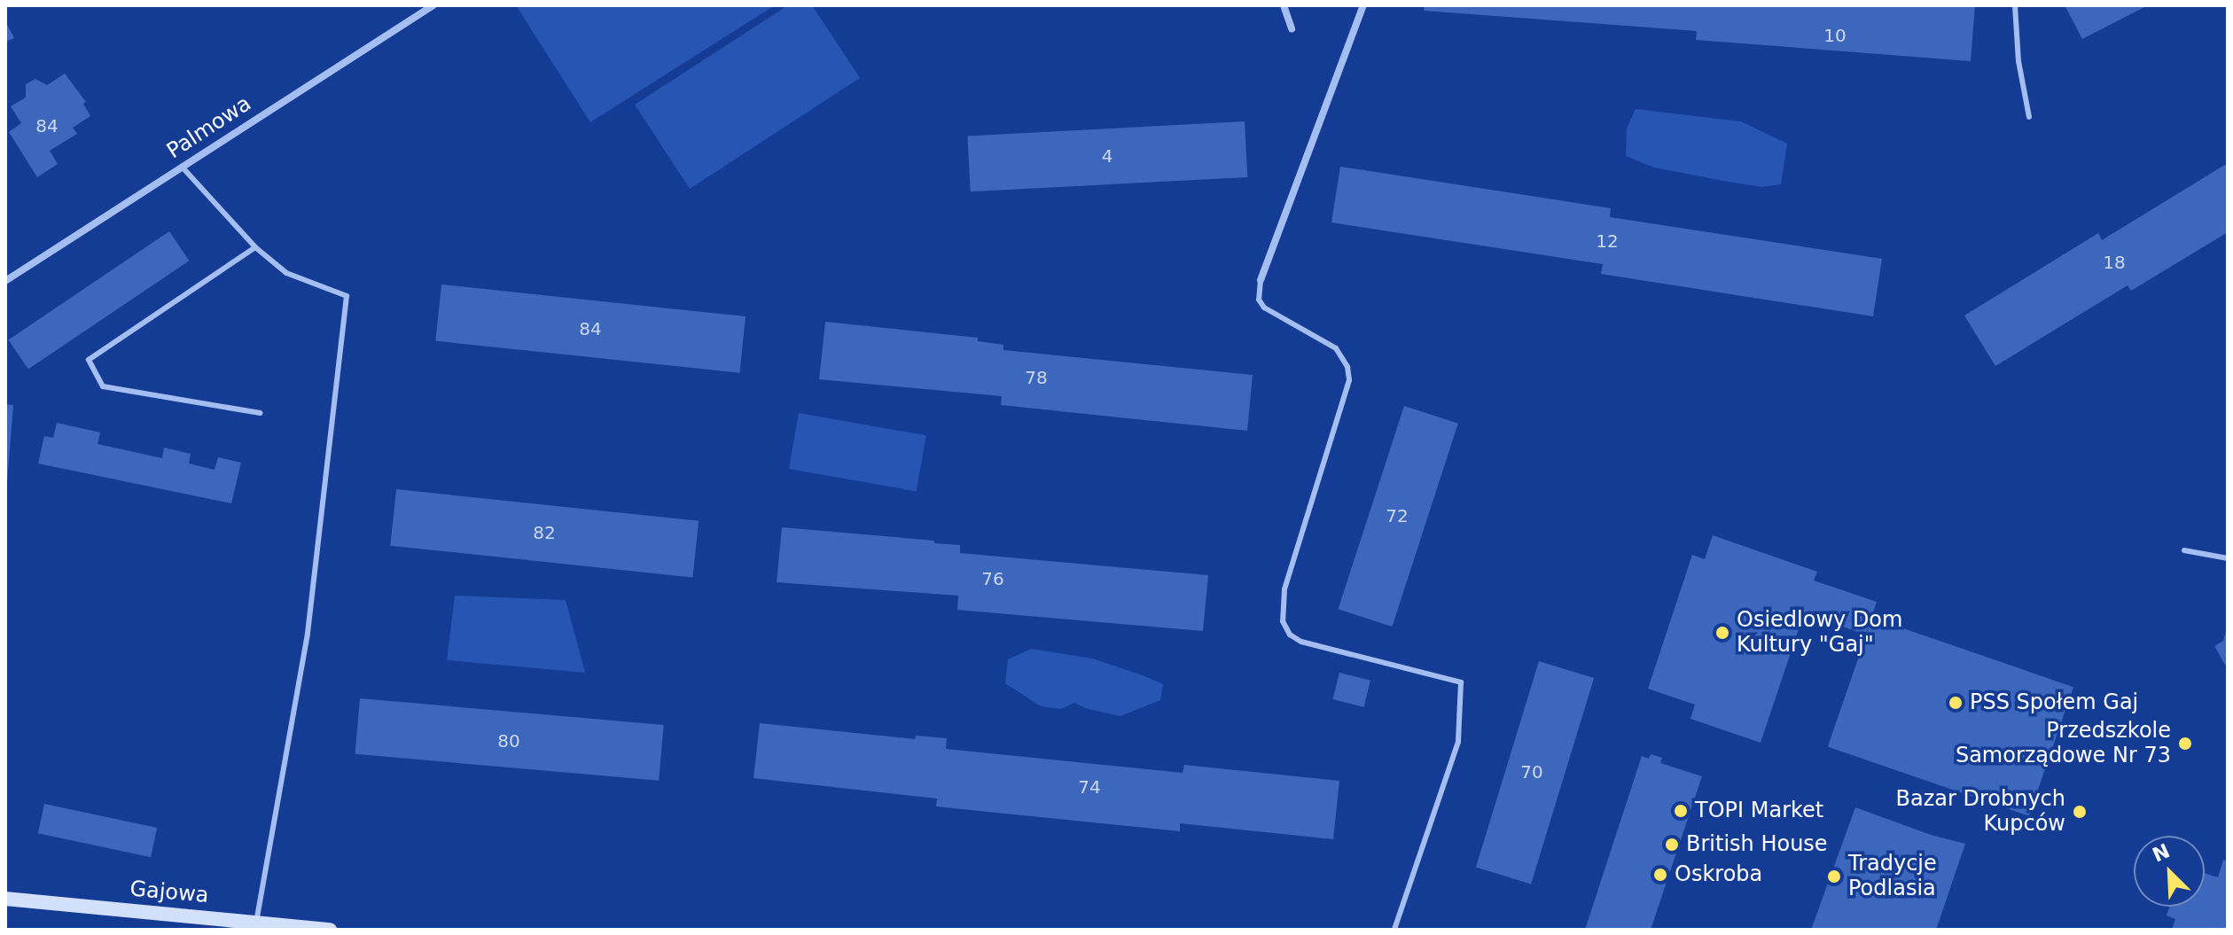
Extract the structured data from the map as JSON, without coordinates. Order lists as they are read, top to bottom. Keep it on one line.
{"streets":{"street":["Palmowa","Gajowa"]},"places":["Osiedlowy Dom Kultury \"Gaj\"","PSS Społem Gaj","Przedszkole Samorządowe Nr 73","TOPI Market","Bazar Drobnych Kupców","British House","Oskroba","Tradycje Podlasia"],"house_numbers":["10","84","4","12","18","84","78","72","82","76","80","70","74"],"north":"top left"}
